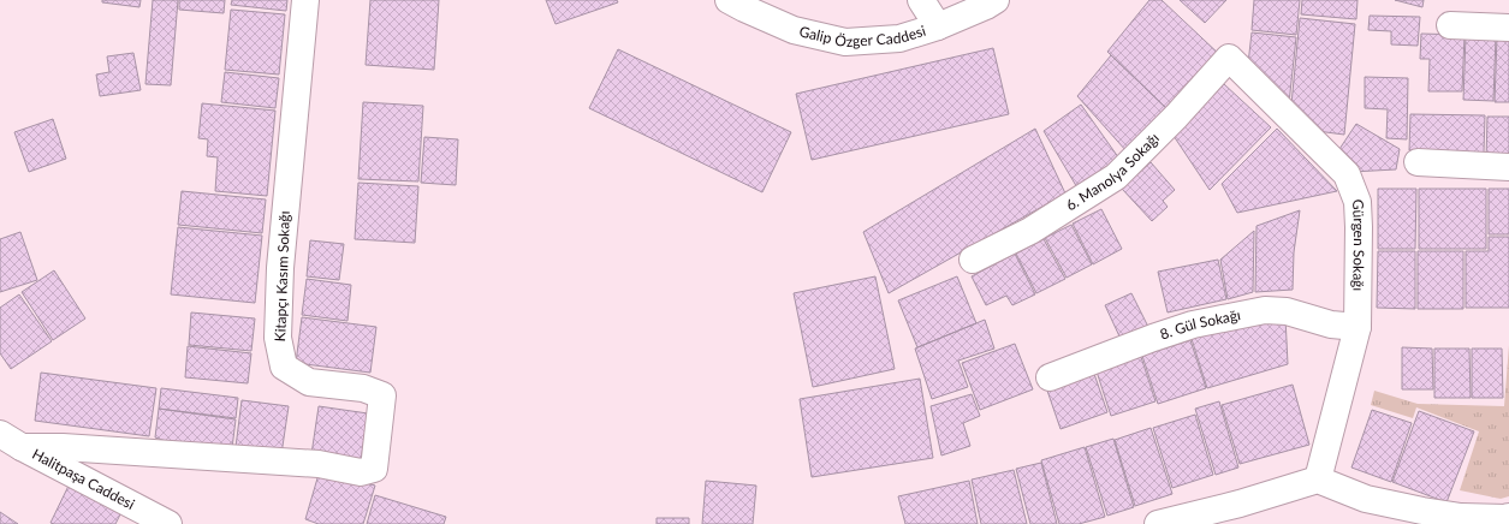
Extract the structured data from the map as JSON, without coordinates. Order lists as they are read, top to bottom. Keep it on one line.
{"streets":{"street":["Galip Özger Caddesi","6. Manolya Sokağı","Gürgen Sokağı","Kitapçı Kasım Sokağı","8. Gül Sokağı","Halitpaşa Caddesi"]},"crossings":[["6. Manolya Sokağı","Gürgen Sokağı"],["Gürgen Sokağı","8. Gül Sokağı"],["Kitapçı Kasım Sokağı","Halitpaşa Caddesi"]]}
